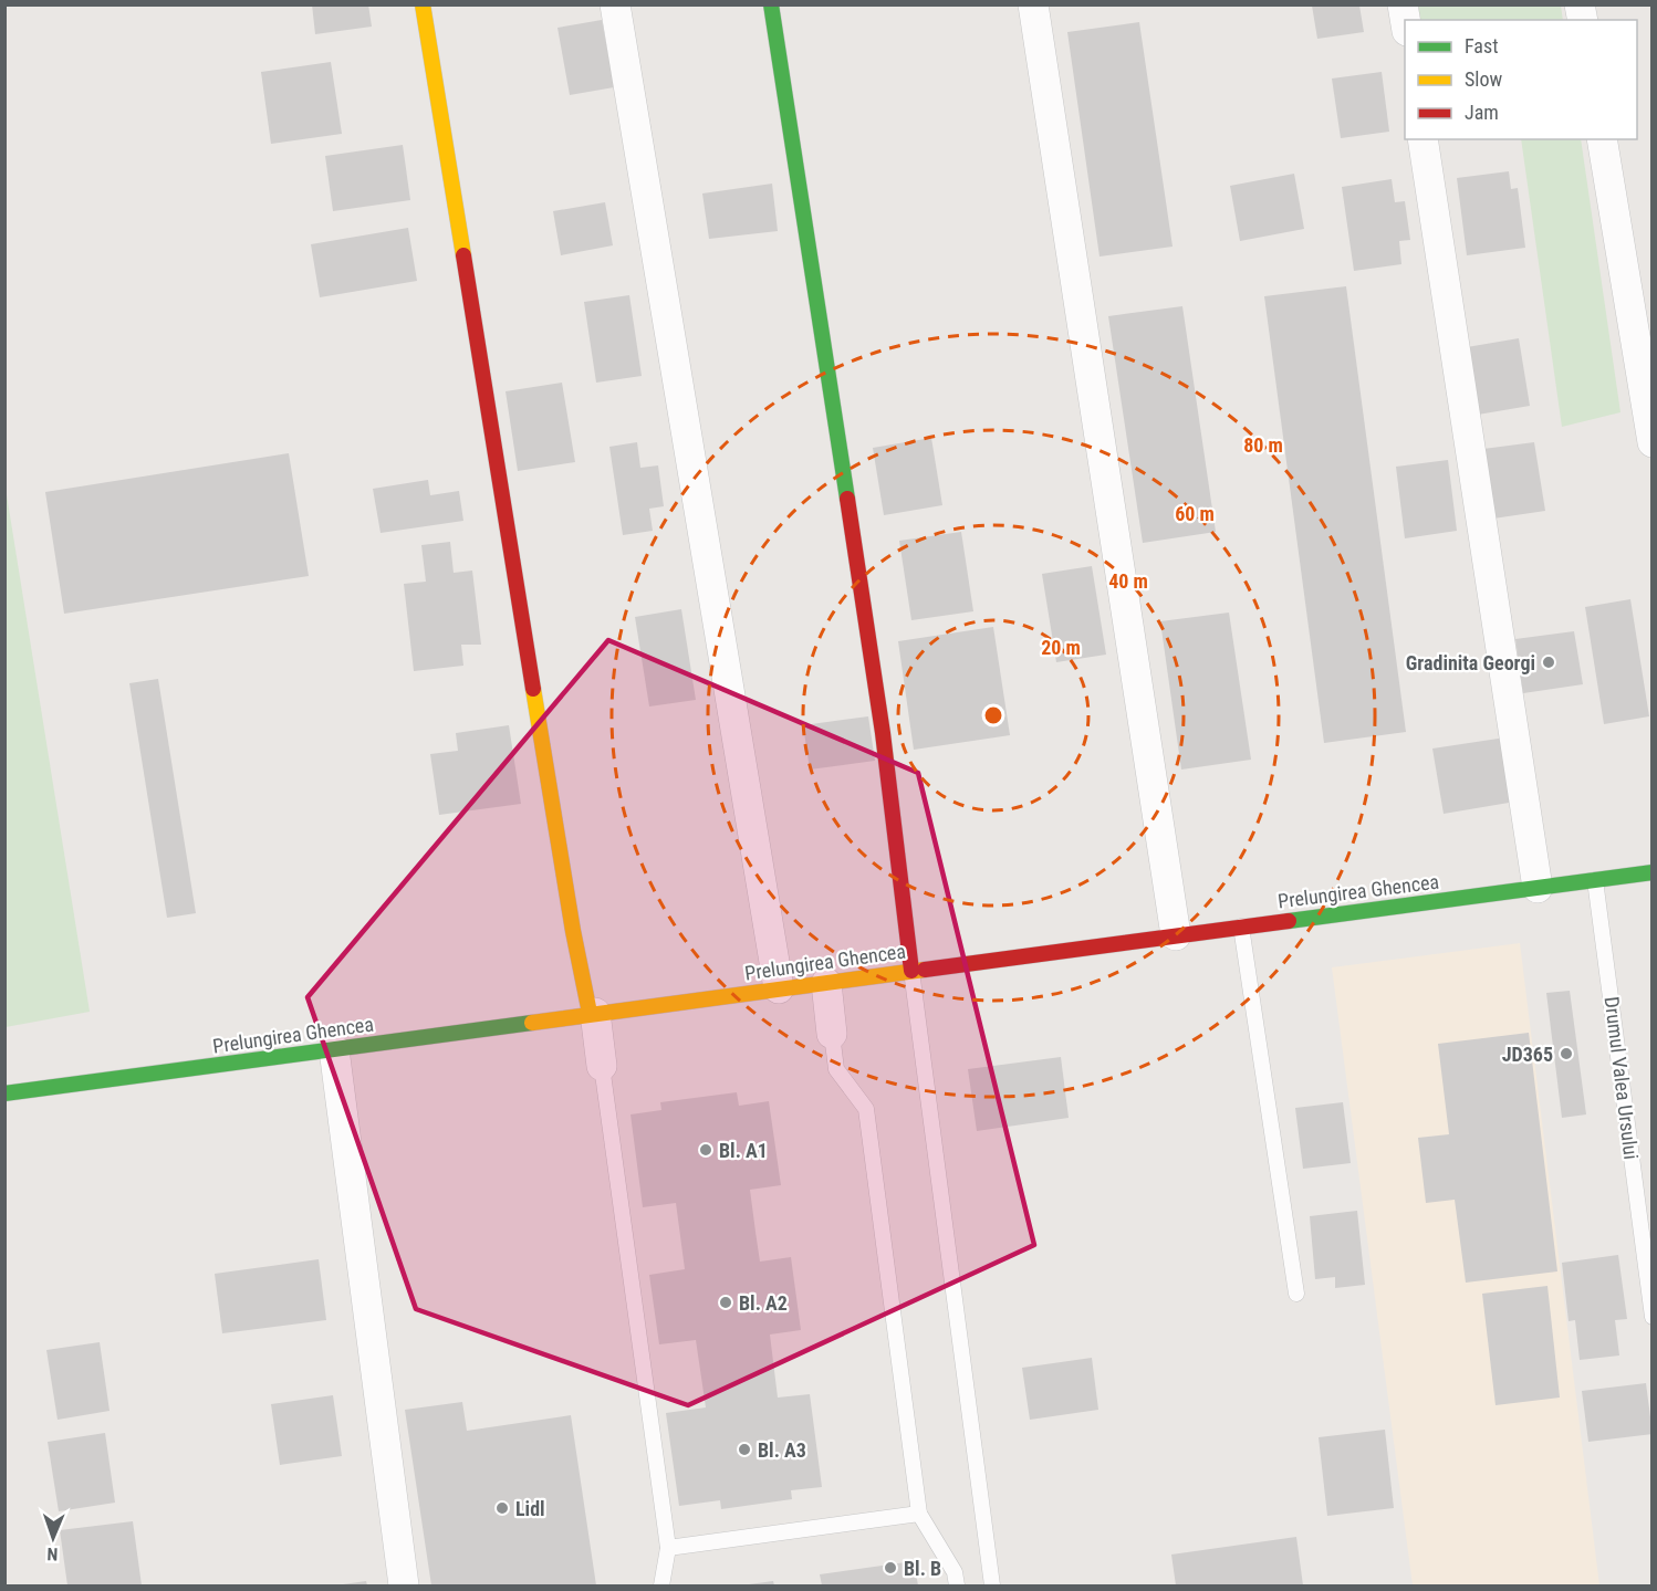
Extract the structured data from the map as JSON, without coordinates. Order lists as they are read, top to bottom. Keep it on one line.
{"streets":{"street":["Prelungirea Ghencea"],"lane":["Drumul Valea Ursului"]},"crossings":[["Prelungirea Ghencea","Drumul Valea Ursului"]],"places":["Gradinita Georgi","JD365","Bl. A1","Bl. A2","Bl. A3","Lidl","Bl. B"],"legend":["Fast","Slow","Jam"],"north":"bottom","rings":["80 m","60 m","40 m","20 m"]}
